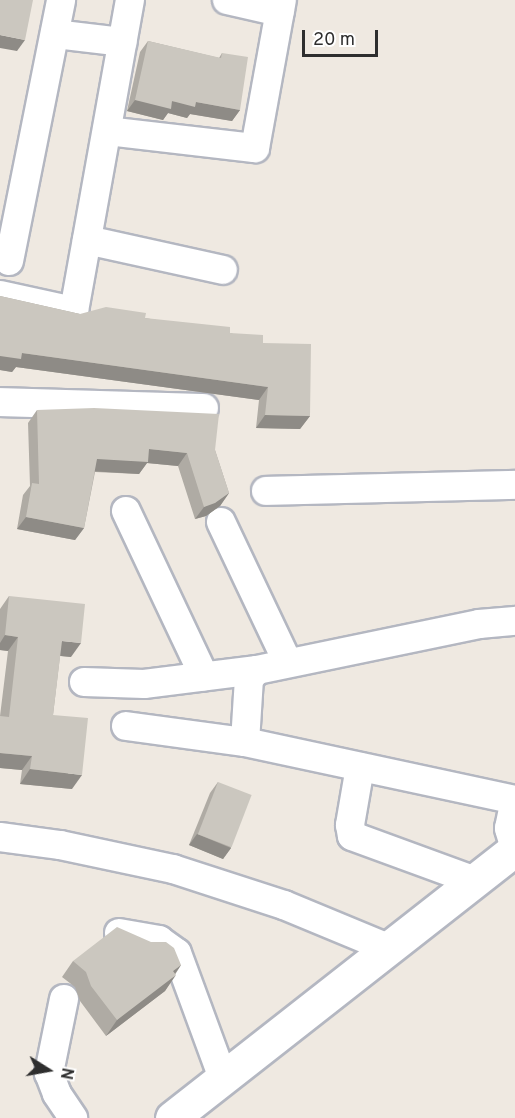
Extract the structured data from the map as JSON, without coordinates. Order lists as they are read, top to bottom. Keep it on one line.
{"scale_bar":"20 m","north":"right"}
